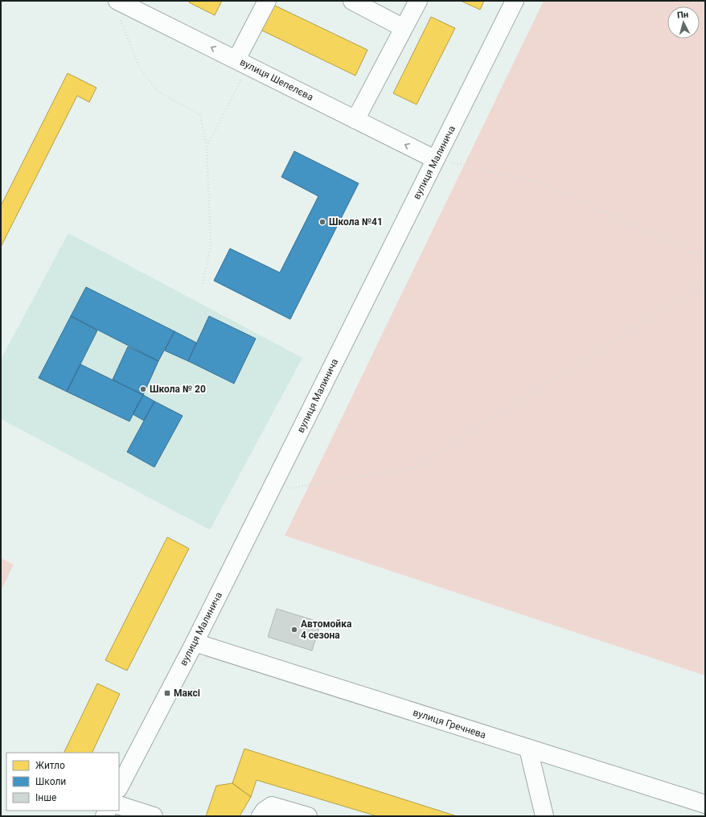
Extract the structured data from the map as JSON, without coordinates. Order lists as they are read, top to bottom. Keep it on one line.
{"streets":{"street":["вулиця Шепелєва","вулиця Малинича","вулиця Гречнева"]},"crossings":[["вулиця Шепелєва","вулиця Малинича"],["вулиця Малинича","вулиця Гречнева"]],"one_way":["вулиця Шепелєва"],"places":{"other":["Школа №41","Школа № 20","Автомойка 4 сезона"],"transit":["Максі"]},"legend":["Житло","Школи","Інше"],"north":"top"}
